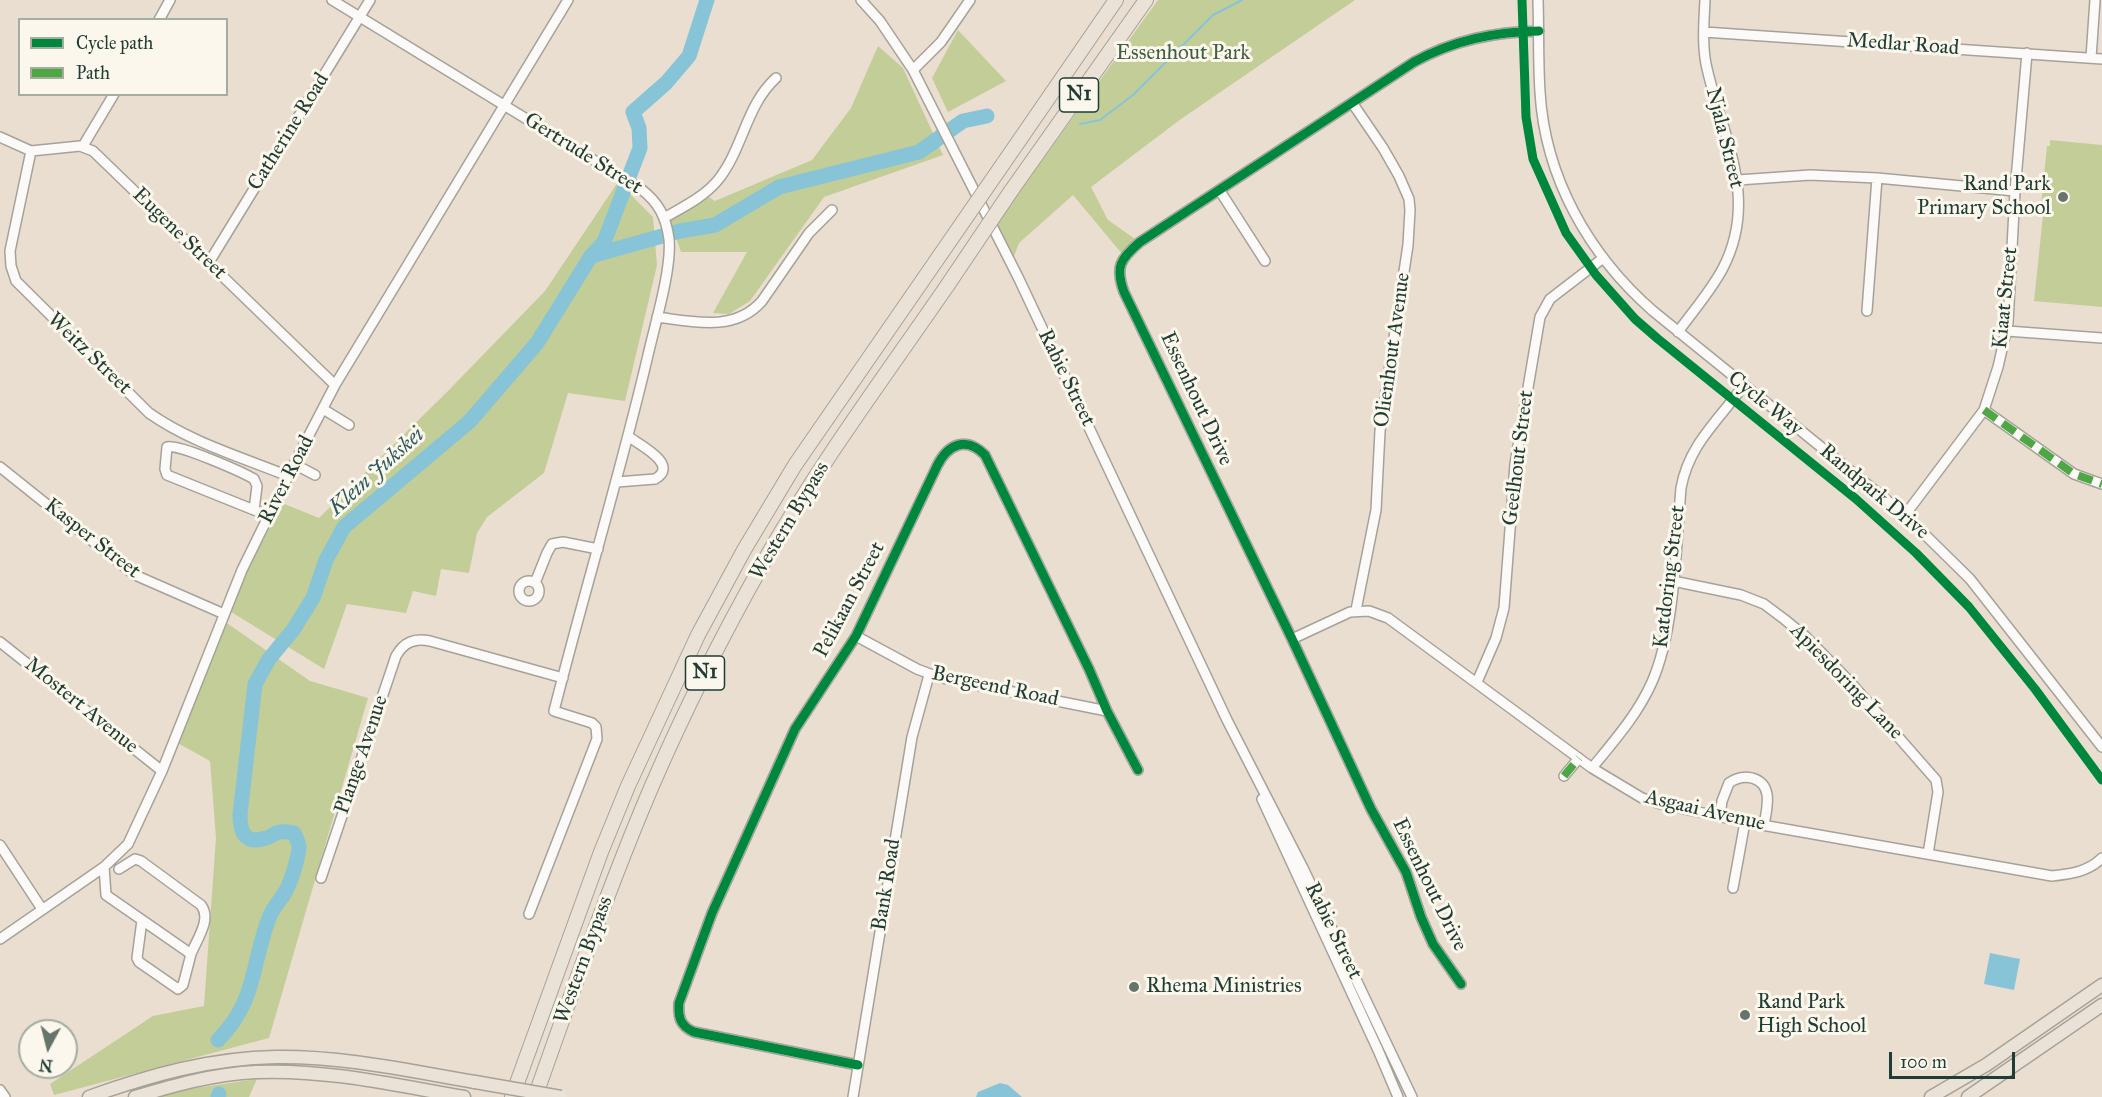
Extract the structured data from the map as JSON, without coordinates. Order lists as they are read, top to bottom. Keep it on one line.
{"streets":{"highway":["N1","Western Bypass"],"street":["Medlar Road","Catherine Road","Njala Street","Gertrude Street","Eugene Street","Kiaat Street","Olienhout Avenue","Weitz Street","Rabie Street","Essenhout Drive","Geelhout Street","River Road","Randpark Drive","Kasper Street","Katdoring Street","Pelikaan Street","Apiesdoring Lane","Bergeend Road","Mostert Avenue","Plange Avenue","Asgaai Avenue","Bank Road"],"cycle path":["Cycle Way"]},"crossings":[["Medlar Road","Njala Street"],["Medlar Road","Kiaat Street"],["Catherine Road","Gertrude Street"],["Catherine Road","Eugene Street"],["Njala Street","Randpark Drive"],["Gertrude Street","River Road"],["Gertrude Street","Plange Avenue"],["Eugene Street","River Road"],["Kiaat Street","Randpark Drive"],["Olienhout Avenue","Essenhout Drive"],["Olienhout Avenue","Asgaai Avenue"],["Weitz Street","River Road"],["Essenhout Drive","Randpark Drive"],["Geelhout Street","Randpark Drive"],["Geelhout Street","Asgaai Avenue"],["River Road","Kasper Street"],["River Road","Mostert Avenue"],["Randpark Drive","Katdoring Street"],["Katdoring Street","Apiesdoring Lane"],["Katdoring Street","Asgaai Avenue"],["Pelikaan Street","Bergeend Road"],["Pelikaan Street","Bank Road"],["Apiesdoring Lane","Asgaai Avenue"],["Bergeend Road","Bank Road"]],"water":["Klein Jukskei"],"parks":["Essenhout Park"],"places":["Rand Park Primary School","Rhema Ministries","Rand Park High School"],"legend":["Cycle path","Path"],"scale_bar":"100 m","north":"bottom"}
